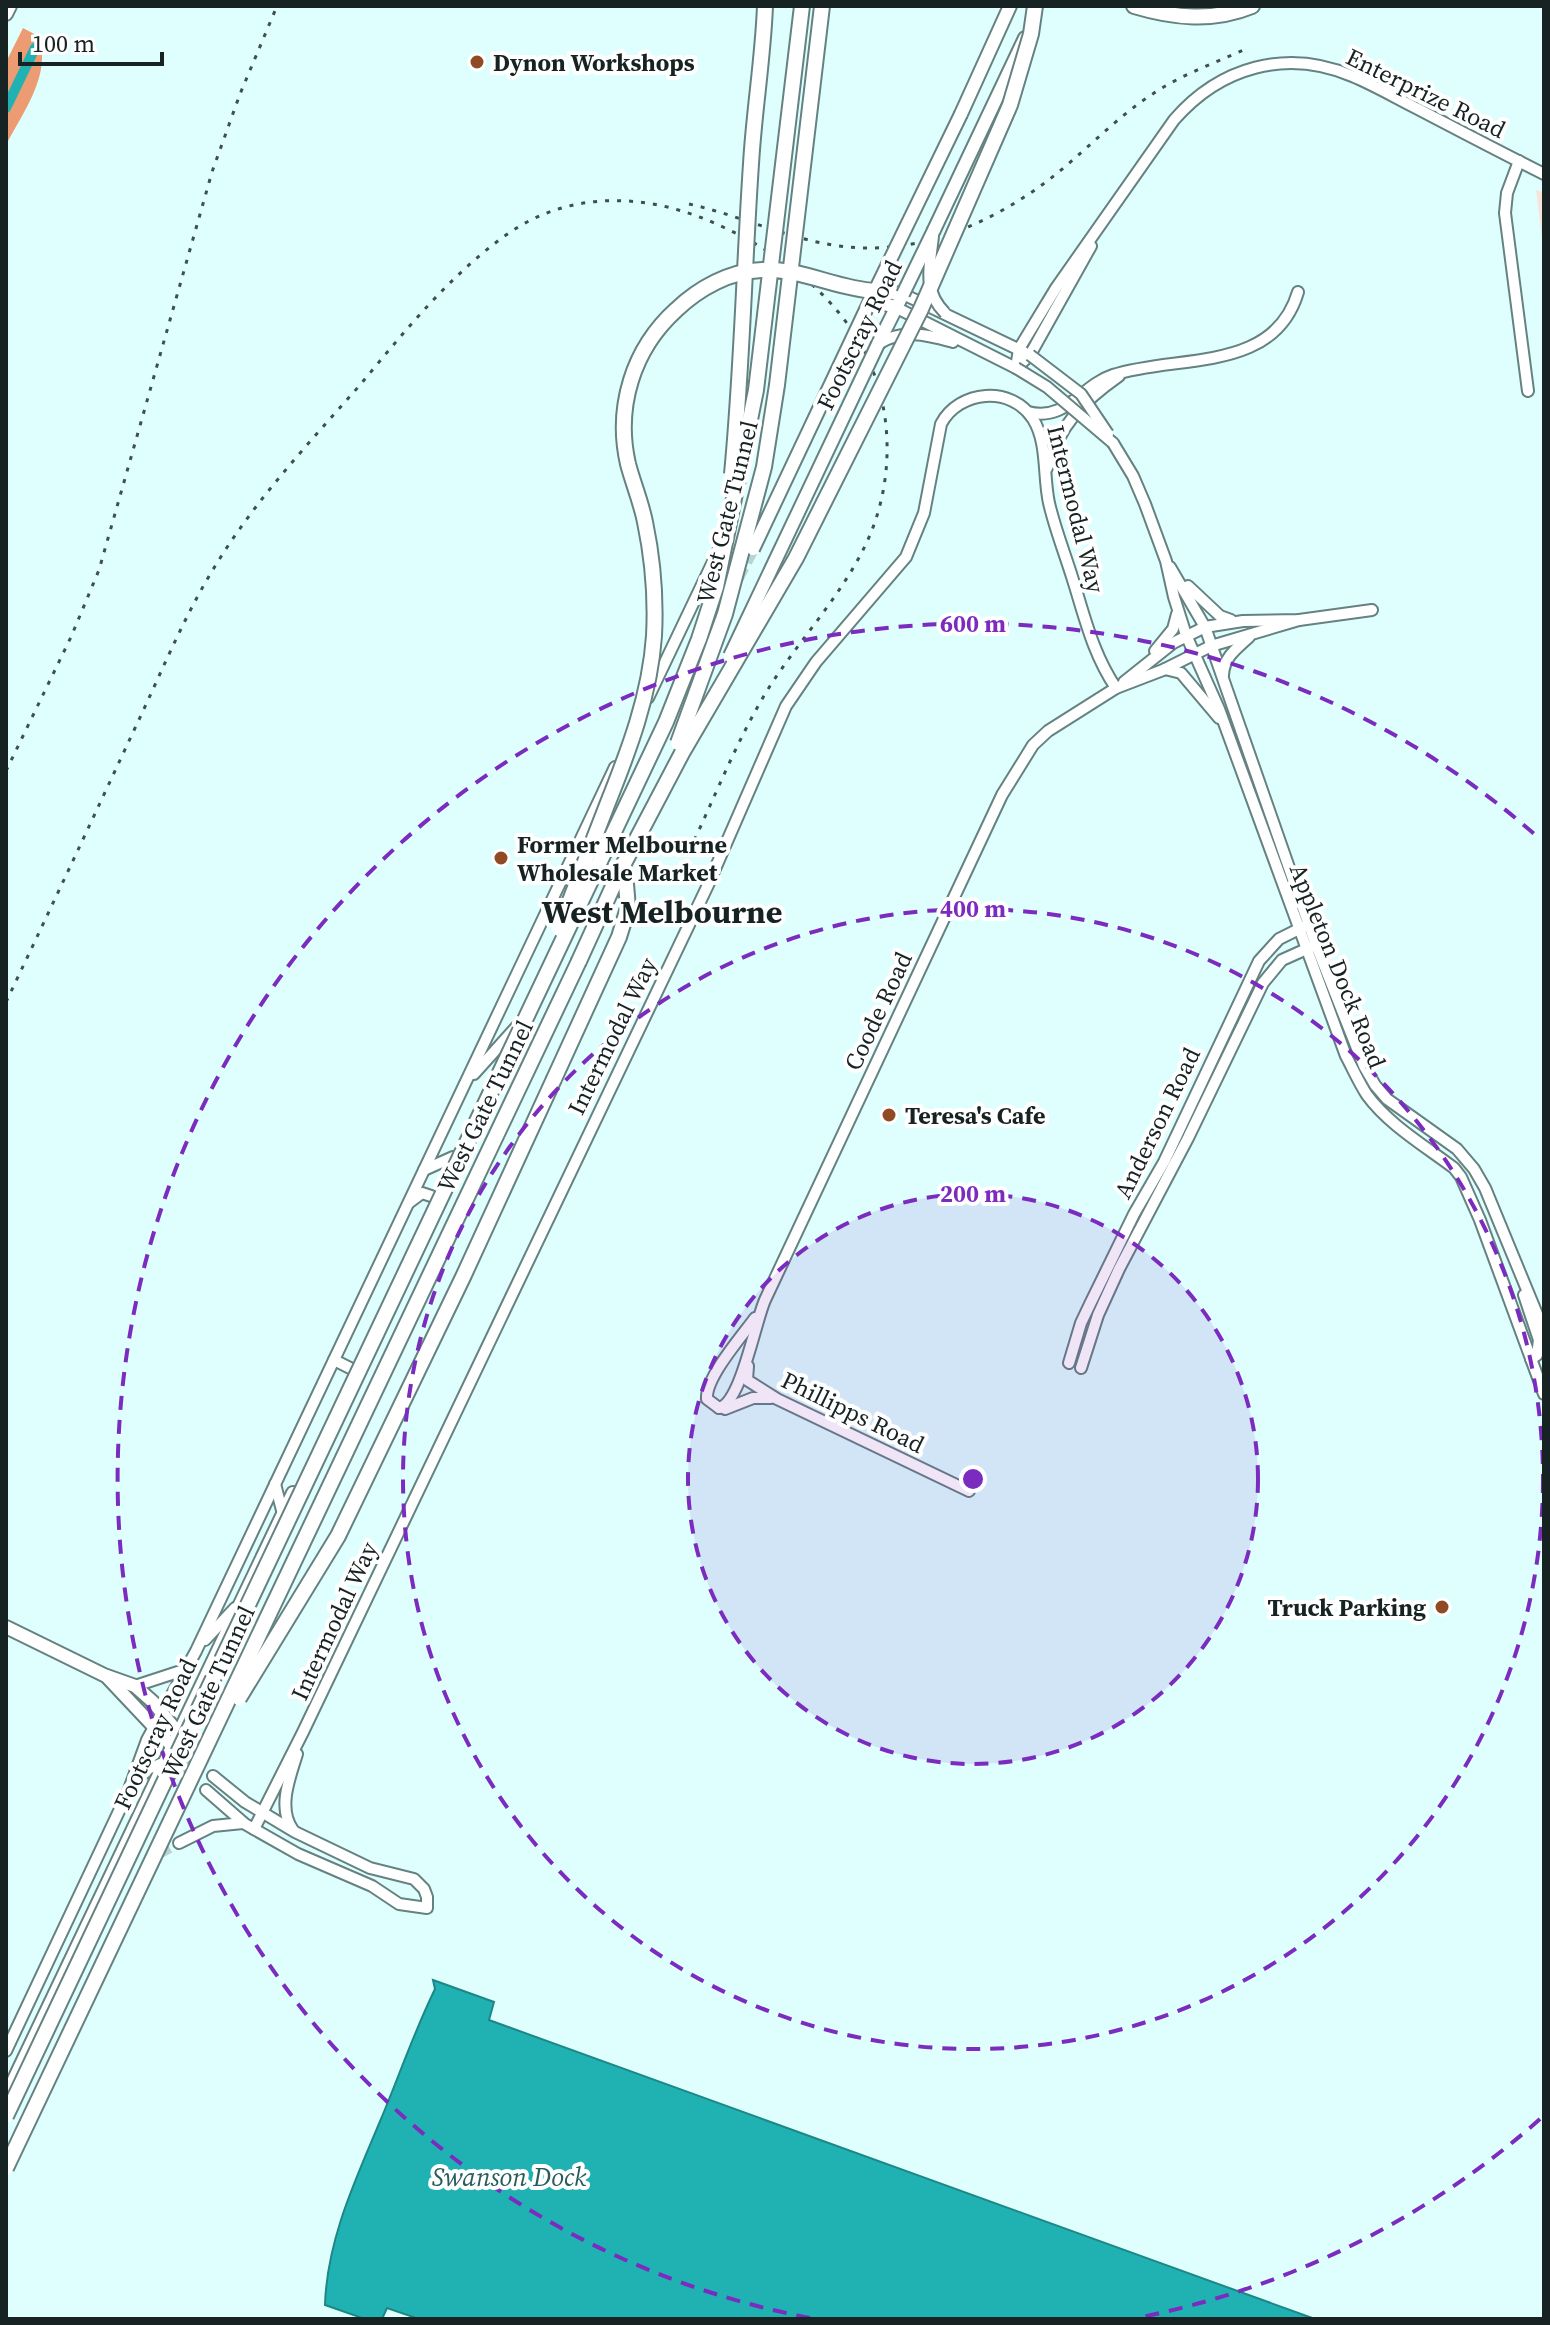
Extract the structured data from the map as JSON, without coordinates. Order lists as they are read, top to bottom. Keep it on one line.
{"streets":{"highway":["West Gate Tunnel"],"main road":["Footscray Road","Appleton Dock Road"],"street":["Enterprize Road","Intermodal Way","Coode Road","Anderson Road","Phillipps Road"]},"crossings":[["Enterprize Road","Appleton Dock Road"],["Footscray Road","West Gate Tunnel"],["Footscray Road","Appleton Dock Road"],["Intermodal Way","Coode Road"],["Appleton Dock Road","Coode Road"],["Appleton Dock Road","Anderson Road"],["Coode Road","Phillipps Road"]],"districts":["West Melbourne"],"water":["Swanson Dock"],"places":["Dynon Workshops","Former Melbourne Wholesale Market","Teresa's Cafe","Truck Parking"],"scale_bar":"100 m","rings":["600 m","400 m","200 m"]}
